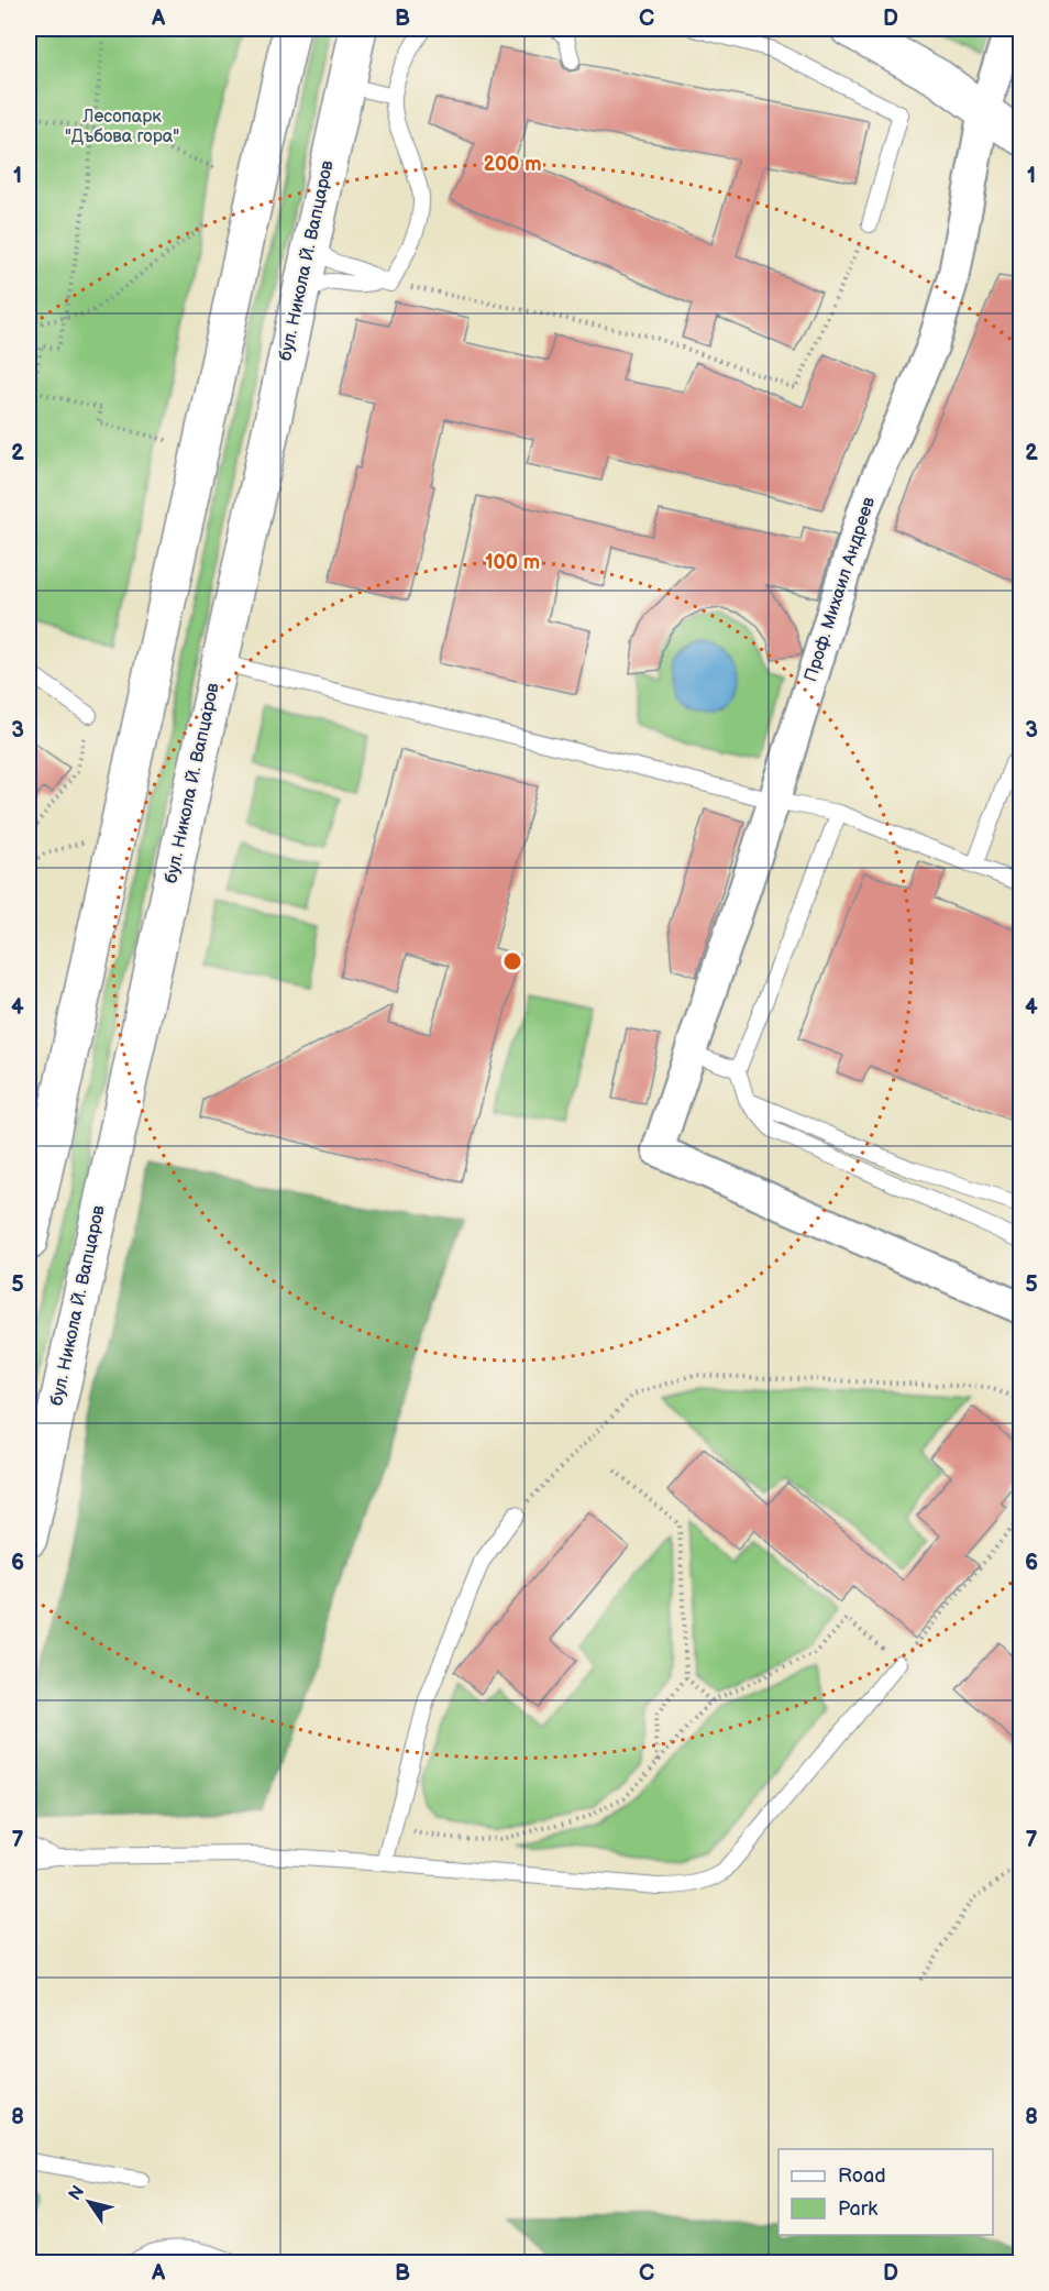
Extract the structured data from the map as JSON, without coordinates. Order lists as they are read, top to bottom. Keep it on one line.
{"streets":{"main road":["бул. Никола Й. Вапцаров"],"street":["Проф. Михаил Андреев"]},"parks":["Лесопарк \"Дъбова гора\""],"legend":["Road","Park"],"north":"top left","grid":{"columns":["A","B","C","D"],"rows":["1","2","3","4","5","6","7","8"]},"rings":["200 m","100 m"]}
